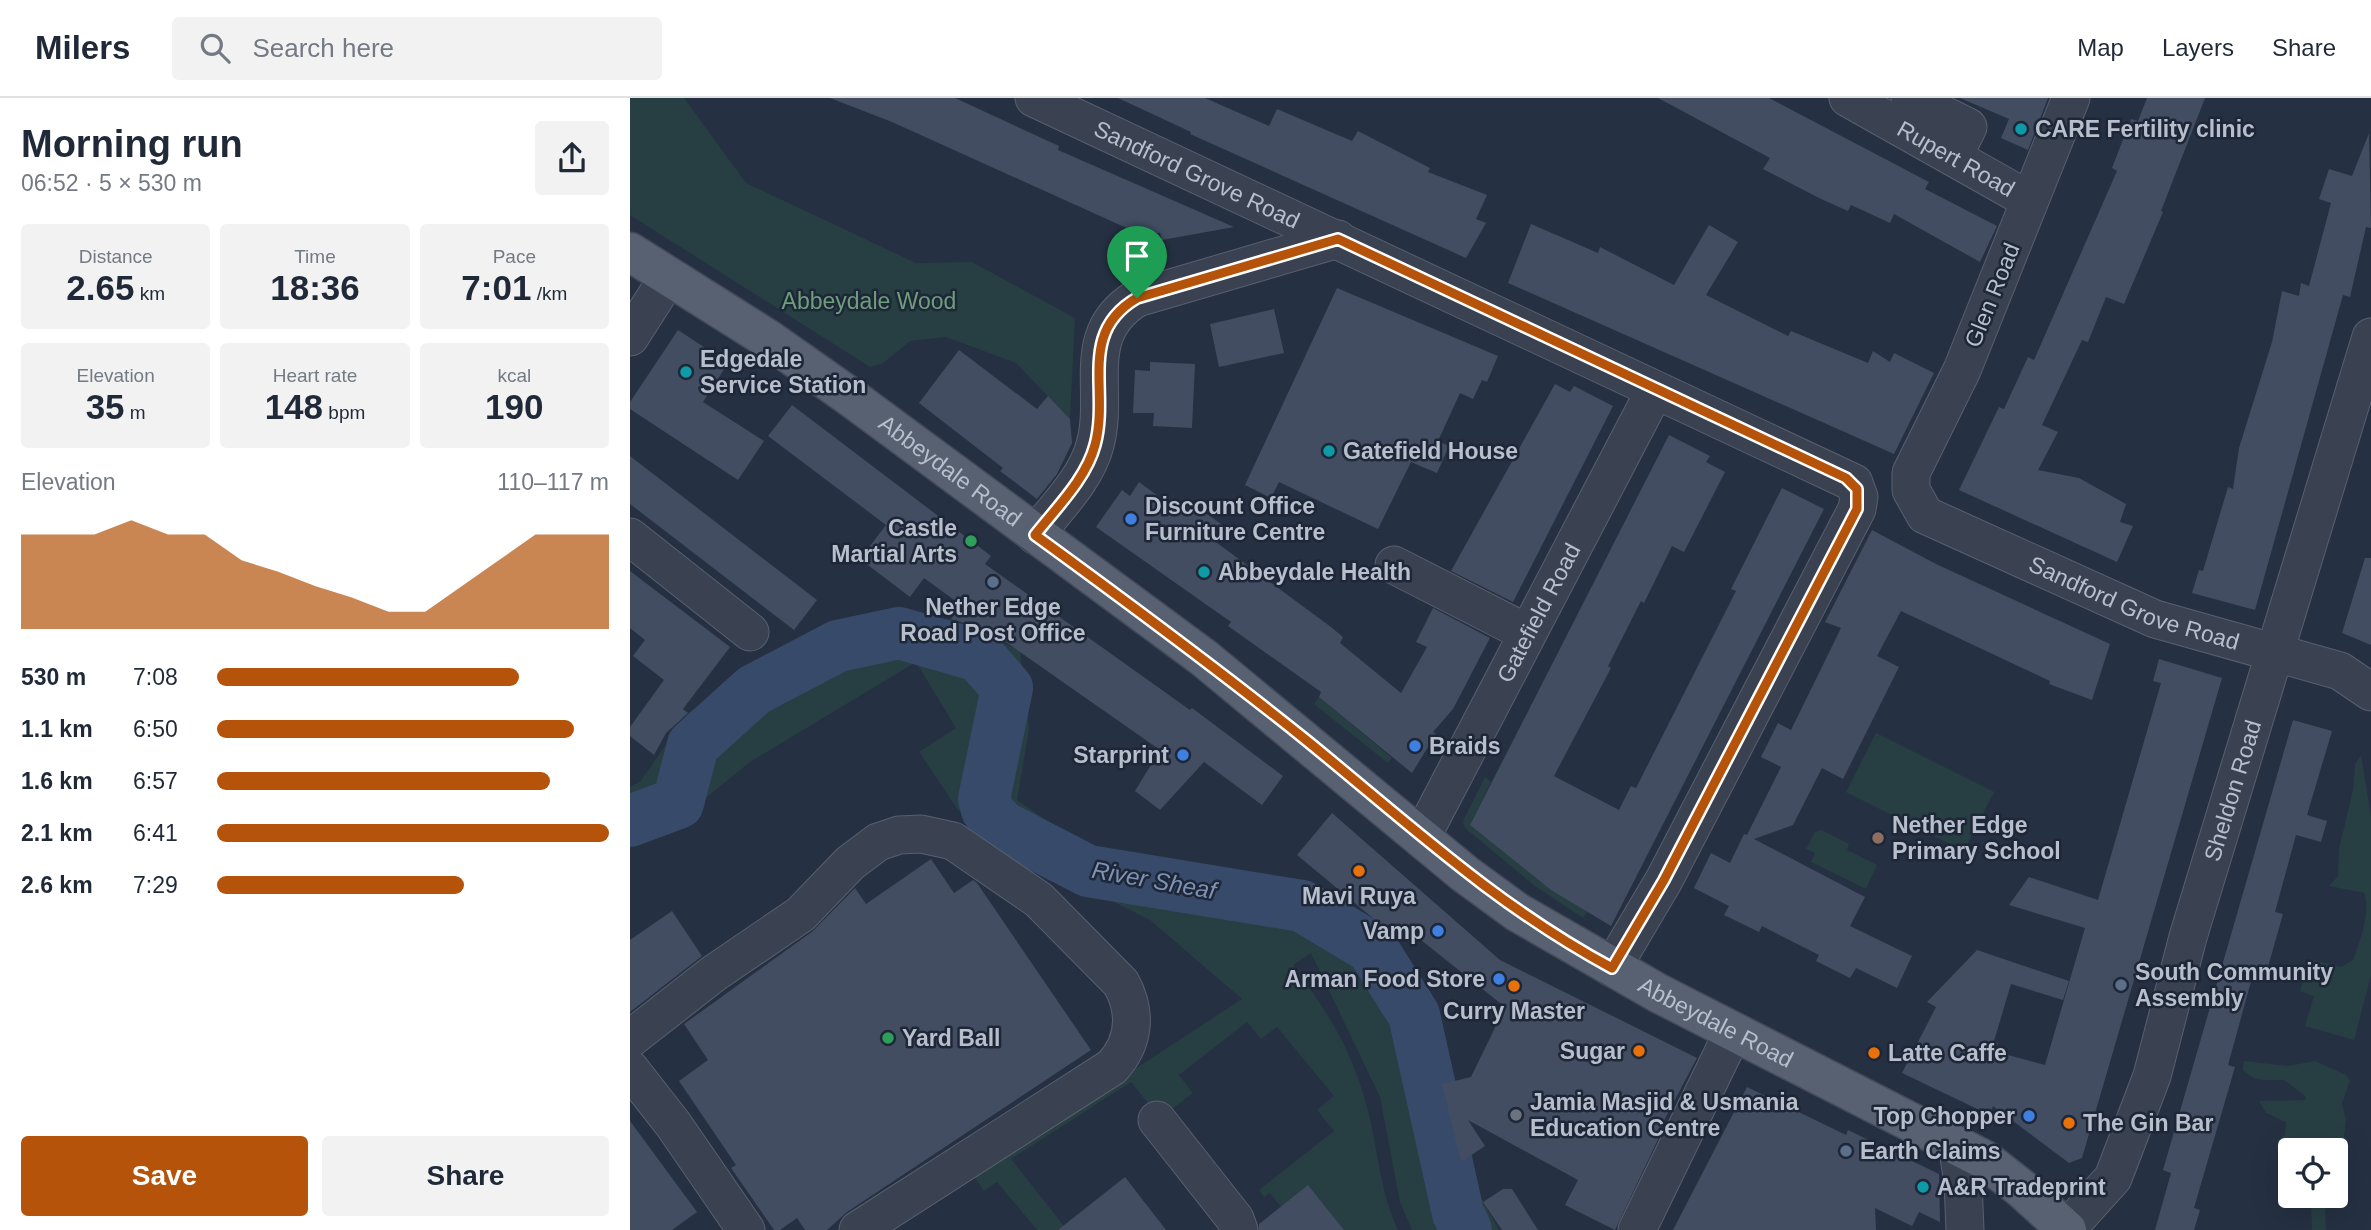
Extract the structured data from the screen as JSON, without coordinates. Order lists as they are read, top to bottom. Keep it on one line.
{"streets":{"main road":["Abbeydale Road"],"street":["Rupert Road","Sandford Grove Road","Glen Road","Gatefield Road","Sheldon Road"]},"crossings":[["Rupert Road","Glen Road"],["Sandford Grove Road","Glen Road"],["Sandford Grove Road","Abbeydale Road"],["Sandford Grove Road","Gatefield Road"],["Sandford Grove Road","Sheldon Road"],["Abbeydale Road","Gatefield Road"],["Abbeydale Road","Sheldon Road"]],"water":["River Sheaf"],"parks":["Abbeydale Wood"],"places":["CARE Fertility clinic","Edgedale Service Station","Gatefield House","Discount Office Furniture Centre","Castle Martial Arts","Abbeydale Health","Nether Edge Road Post Office","Braids","Starprint","Nether Edge Primary School","Mavi Ruya","Vamp","Arman Food Store","South Community Assembly","Curry Master","Yard Ball","Sugar","Latte Caffe","Jamia Masjid & Usmania Education Centre","Top Chopper","The Gin Bar","Earth Claims","A&R Tradeprint"],"page":{"header":"Milers","search":"Search here","nav":["Map","Layers","Share"],"heading":["Morning run","06:52 · 5 × 530 m"],"stats":[["Distance","2.65 km"],["Time","18:36"],["Pace","7:01 /km"],["Elevation","35 m"],["Heart rate","148 bpm"],["kcal","190"]],"chart":["Elevation","110–117 m"],"list":[{"name":"530 m","note":"7:08"},{"name":"1.1 km","note":"6:50"},{"name":"1.6 km","note":"6:57"},{"name":"2.1 km","note":"6:41"},{"name":"2.6 km","note":"7:29"}],"buttons":["Save","Share"]}}
